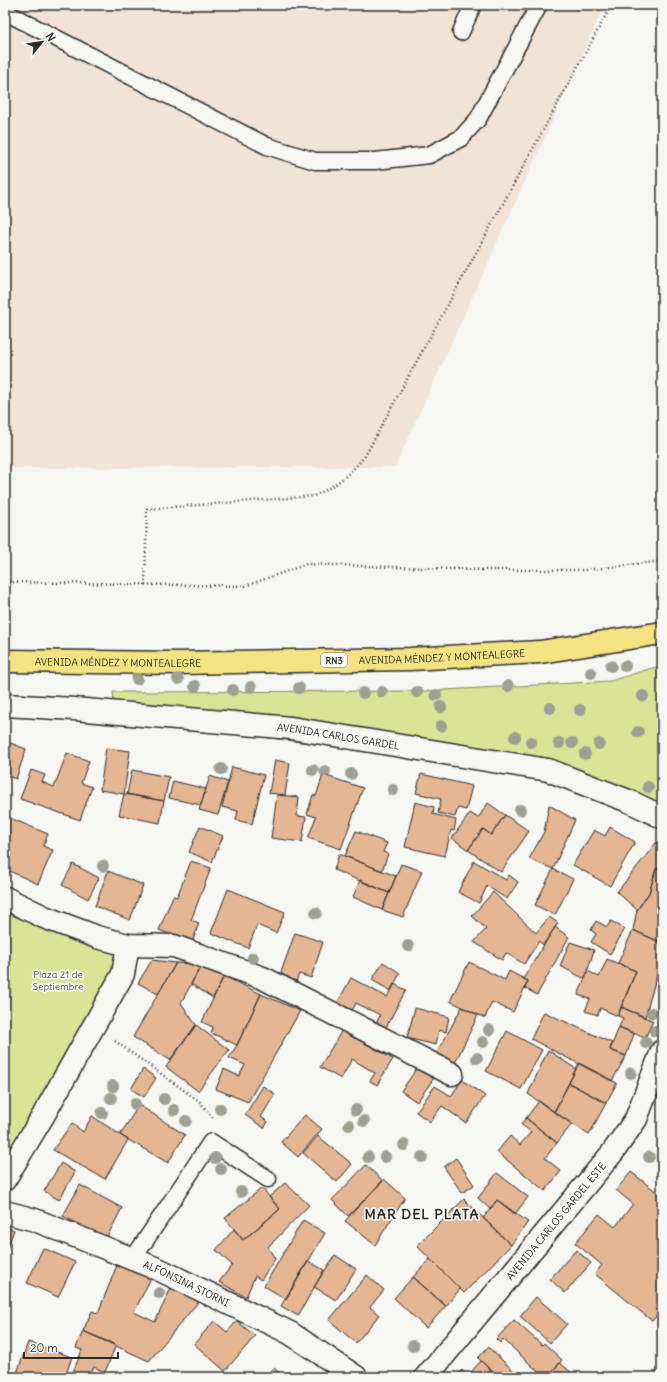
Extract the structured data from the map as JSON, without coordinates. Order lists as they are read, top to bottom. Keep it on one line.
{"streets":{"highway":["AVENIDA MÉNDEZ Y MONTEALEGRE","RN3"],"street":["AVENIDA CARLOS GARDEL","AVENIDA CARLOS GARDEL ESTE","ALFONSINA STORNI"]},"districts":["MAR DEL PLATA"],"parks":["Plaza 21 de Septiembre"],"scale_bar":"20 m","north":"top right"}
